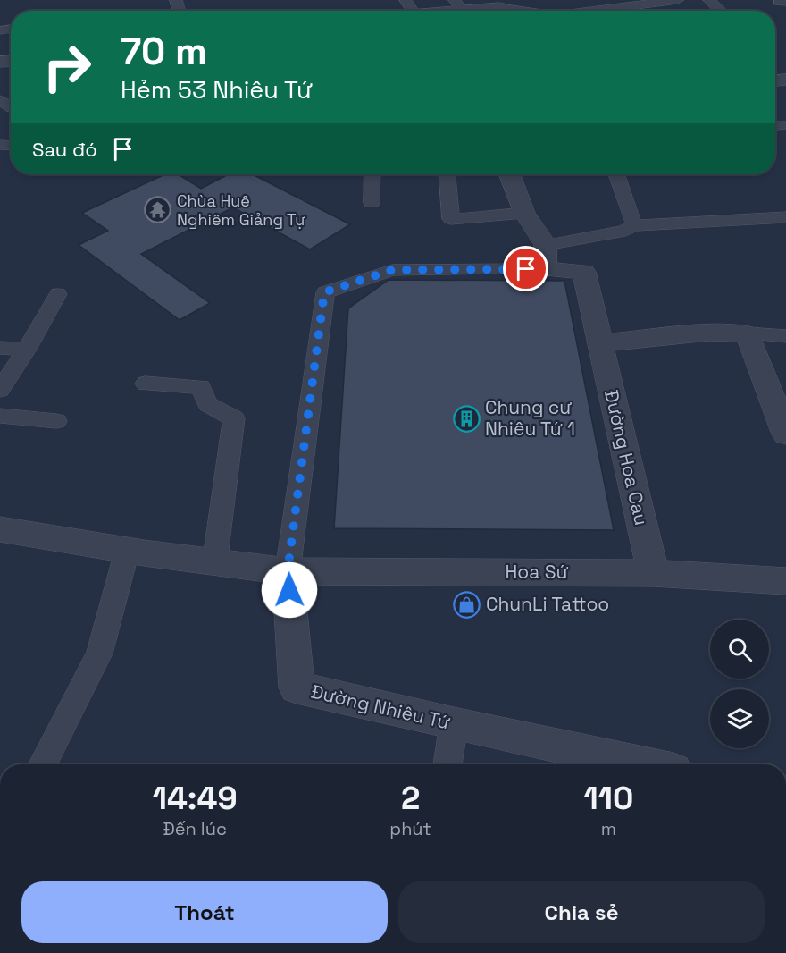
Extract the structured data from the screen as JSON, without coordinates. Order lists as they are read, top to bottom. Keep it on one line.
{"streets":{"street":["Đường Hoa Cau","Hoa Sứ","Đường Nhiêu Tứ"]},"crossings":[["Đường Hoa Cau","Hoa Sứ"],["Hoa Sứ","Đường Nhiêu Tứ"]],"places":{"temple":["Chùa Huê Nghiêm Giảng Tự"],"building":["Chung cư Nhiêu Tứ 1"],"shop":["ChunLi Tattoo"]},"page":{"turn":["70 m","Hẻm 53 Nhiêu Tứ"],"then":"Sau đó","eta":["14:49","Đến lúc","2","phút","110","m"],"buttons":["Thoát","Chia sẻ"]}}
